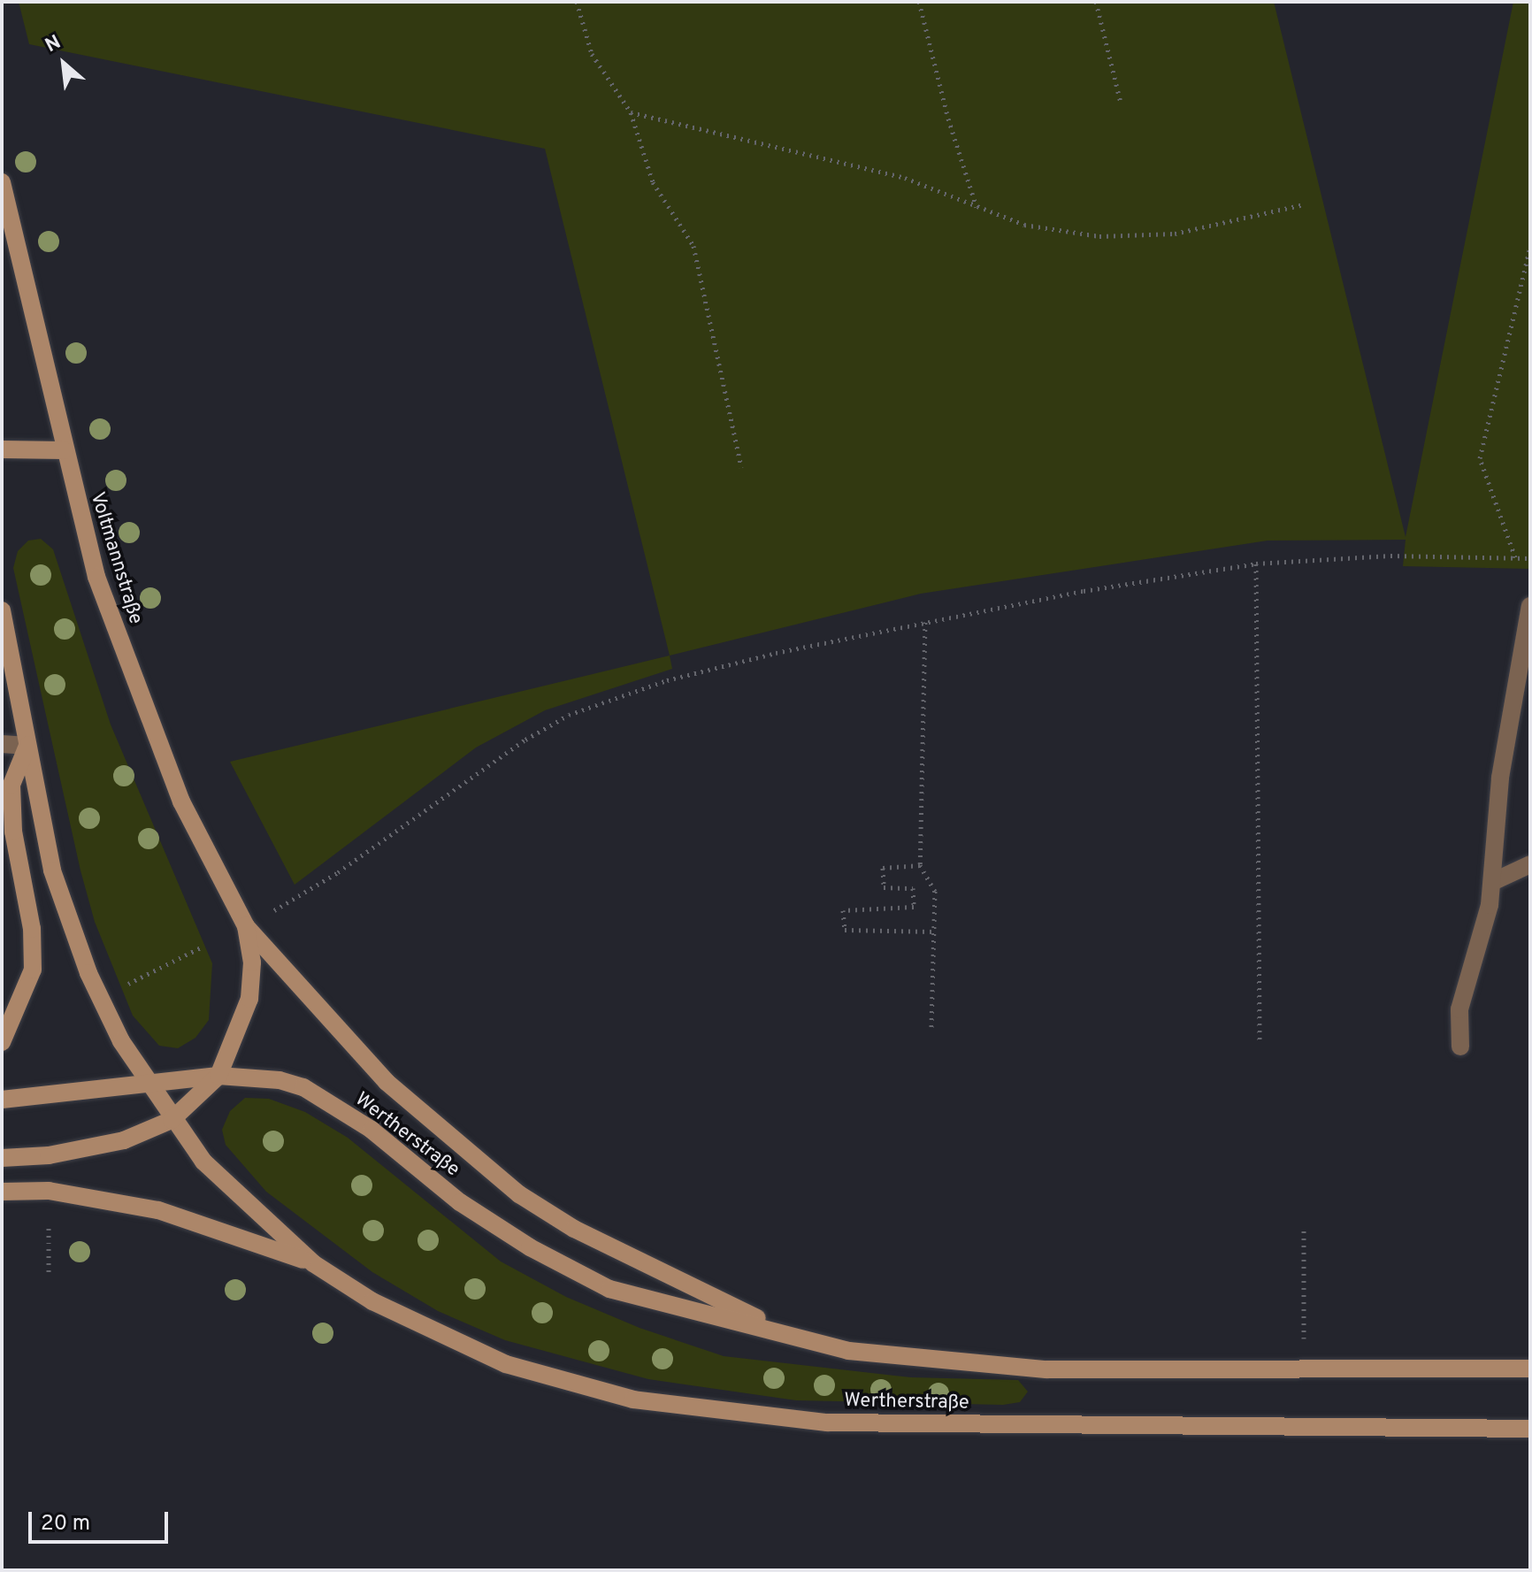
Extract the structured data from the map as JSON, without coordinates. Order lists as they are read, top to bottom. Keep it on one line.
{"streets":{"main road":["Voltmannstraße","Wertherstraße"]},"crossings":[["Voltmannstraße","Wertherstraße"]],"scale_bar":"20 m","north":"top left"}
